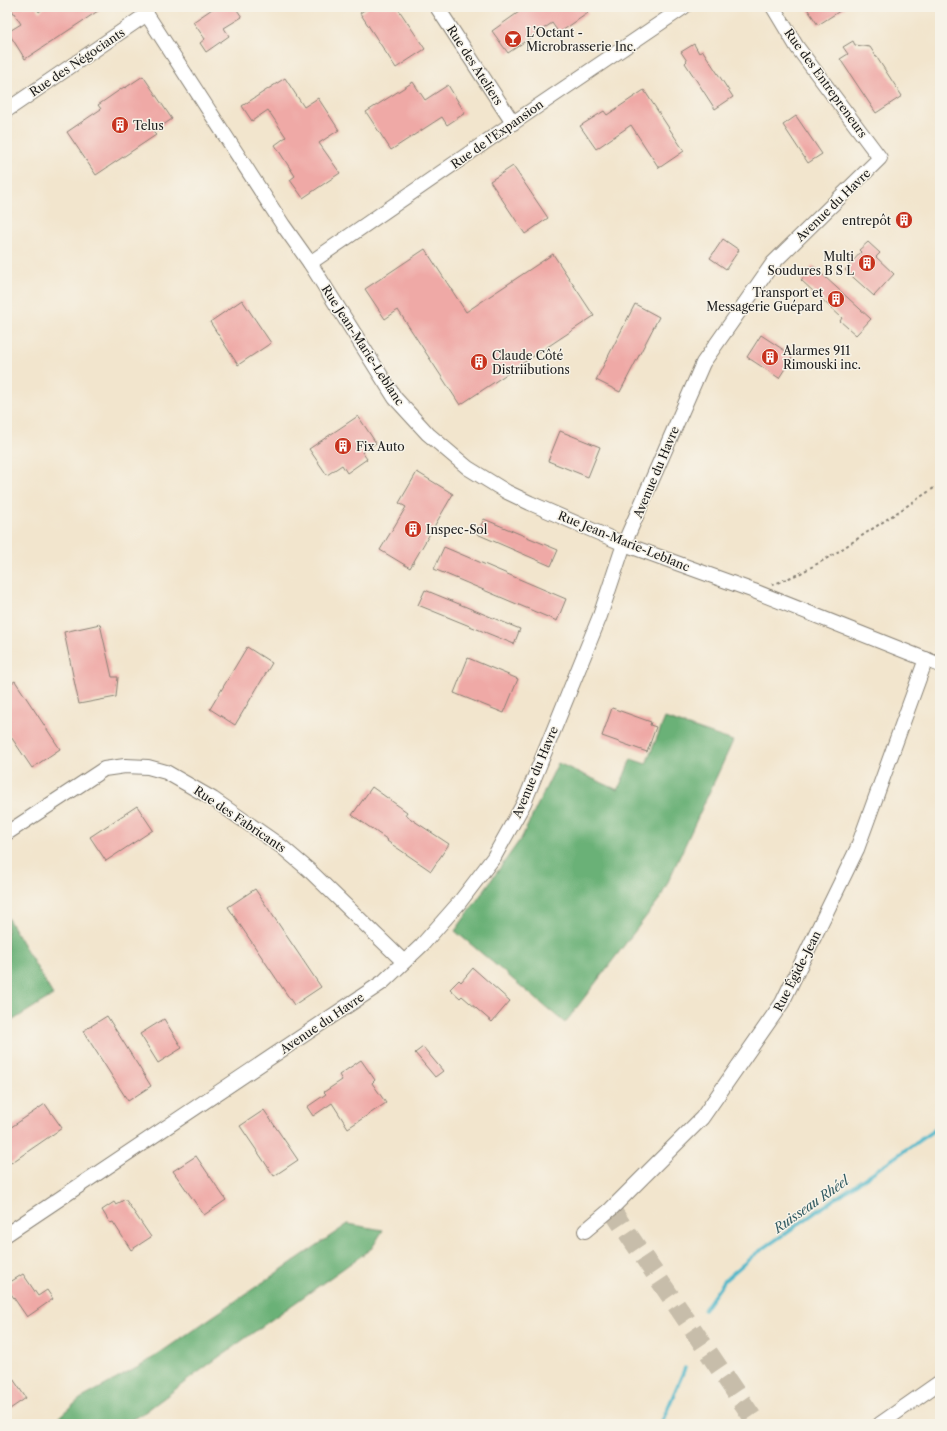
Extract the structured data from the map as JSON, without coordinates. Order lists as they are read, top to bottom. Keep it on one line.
{"streets":{"street":["Rue des Négociants","Rue des Ateliers","Rue des Entrepreneurs","Rue de l'Expansion","Avenue du Havre","Rue Jean-Marie-Leblanc","Rue des Fabricants","Rue Égide-Jean"]},"crossings":[["Rue des Négociants","Rue Jean-Marie-Leblanc"],["Rue des Ateliers","Rue de l'Expansion"],["Rue des Entrepreneurs","Avenue du Havre"],["Rue de l'Expansion","Rue Jean-Marie-Leblanc"],["Avenue du Havre","Rue Jean-Marie-Leblanc"],["Avenue du Havre","Rue des Fabricants"],["Rue Jean-Marie-Leblanc","Rue Égide-Jean"]],"water":["Ruisseau Rhéel"],"places":{"bar":["L’Octant - Microbrasserie Inc."],"building":["Telus","entrepôt","Multi Soudures B S L","Transport et Messagerie Guépard","Alarmes 911 Rimouski inc.","Claude Côté Distriibutions","Fix Auto","Inspec-Sol"]}}
